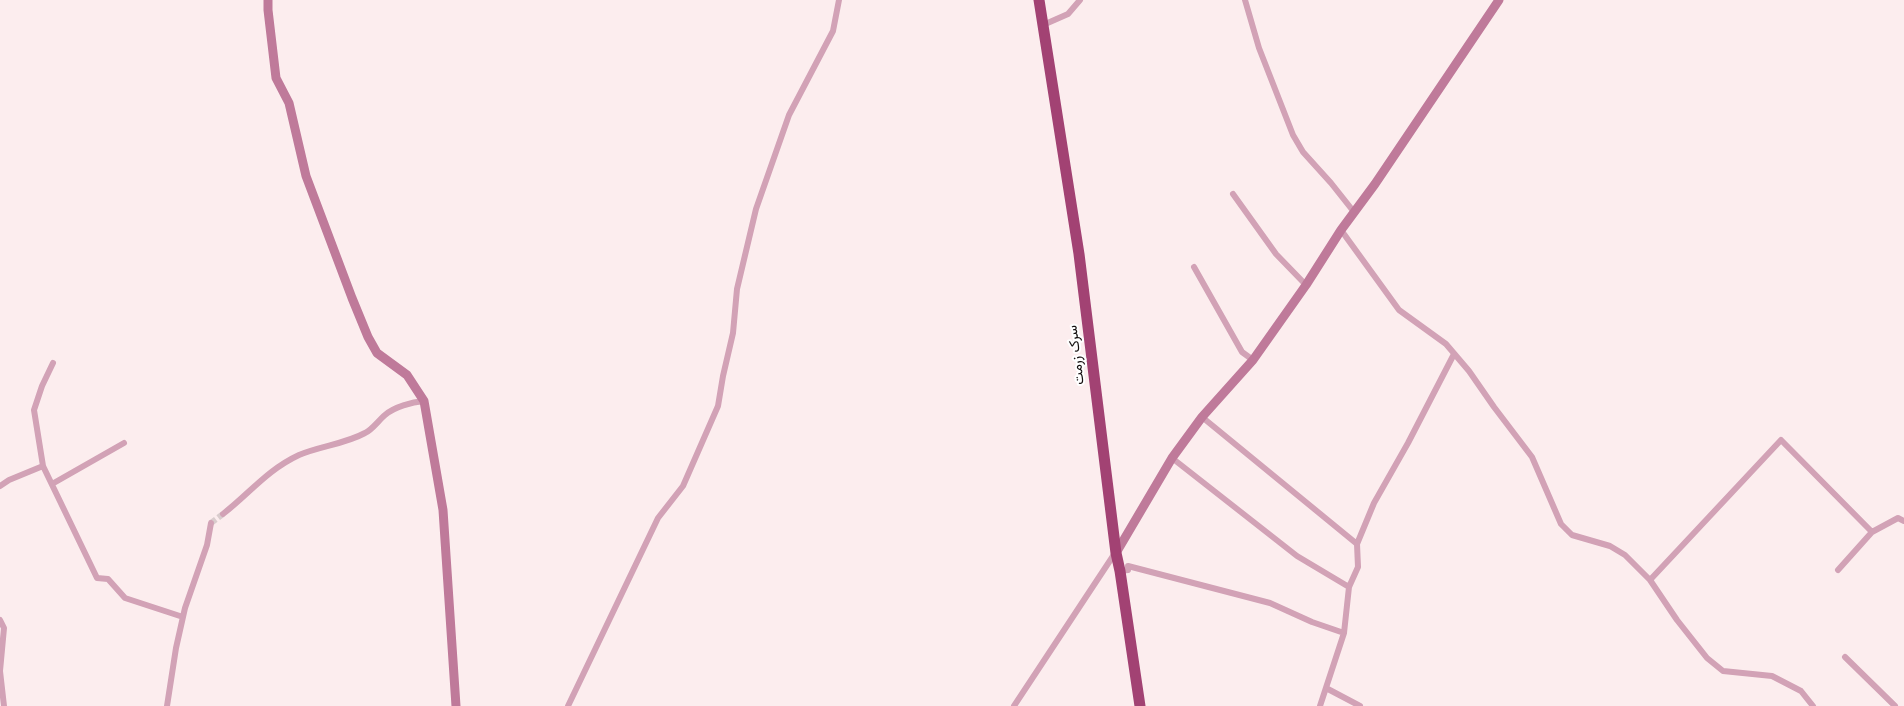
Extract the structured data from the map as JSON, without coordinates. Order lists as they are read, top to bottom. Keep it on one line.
{"streets":{"highway":["سرک زرمت"]}}
